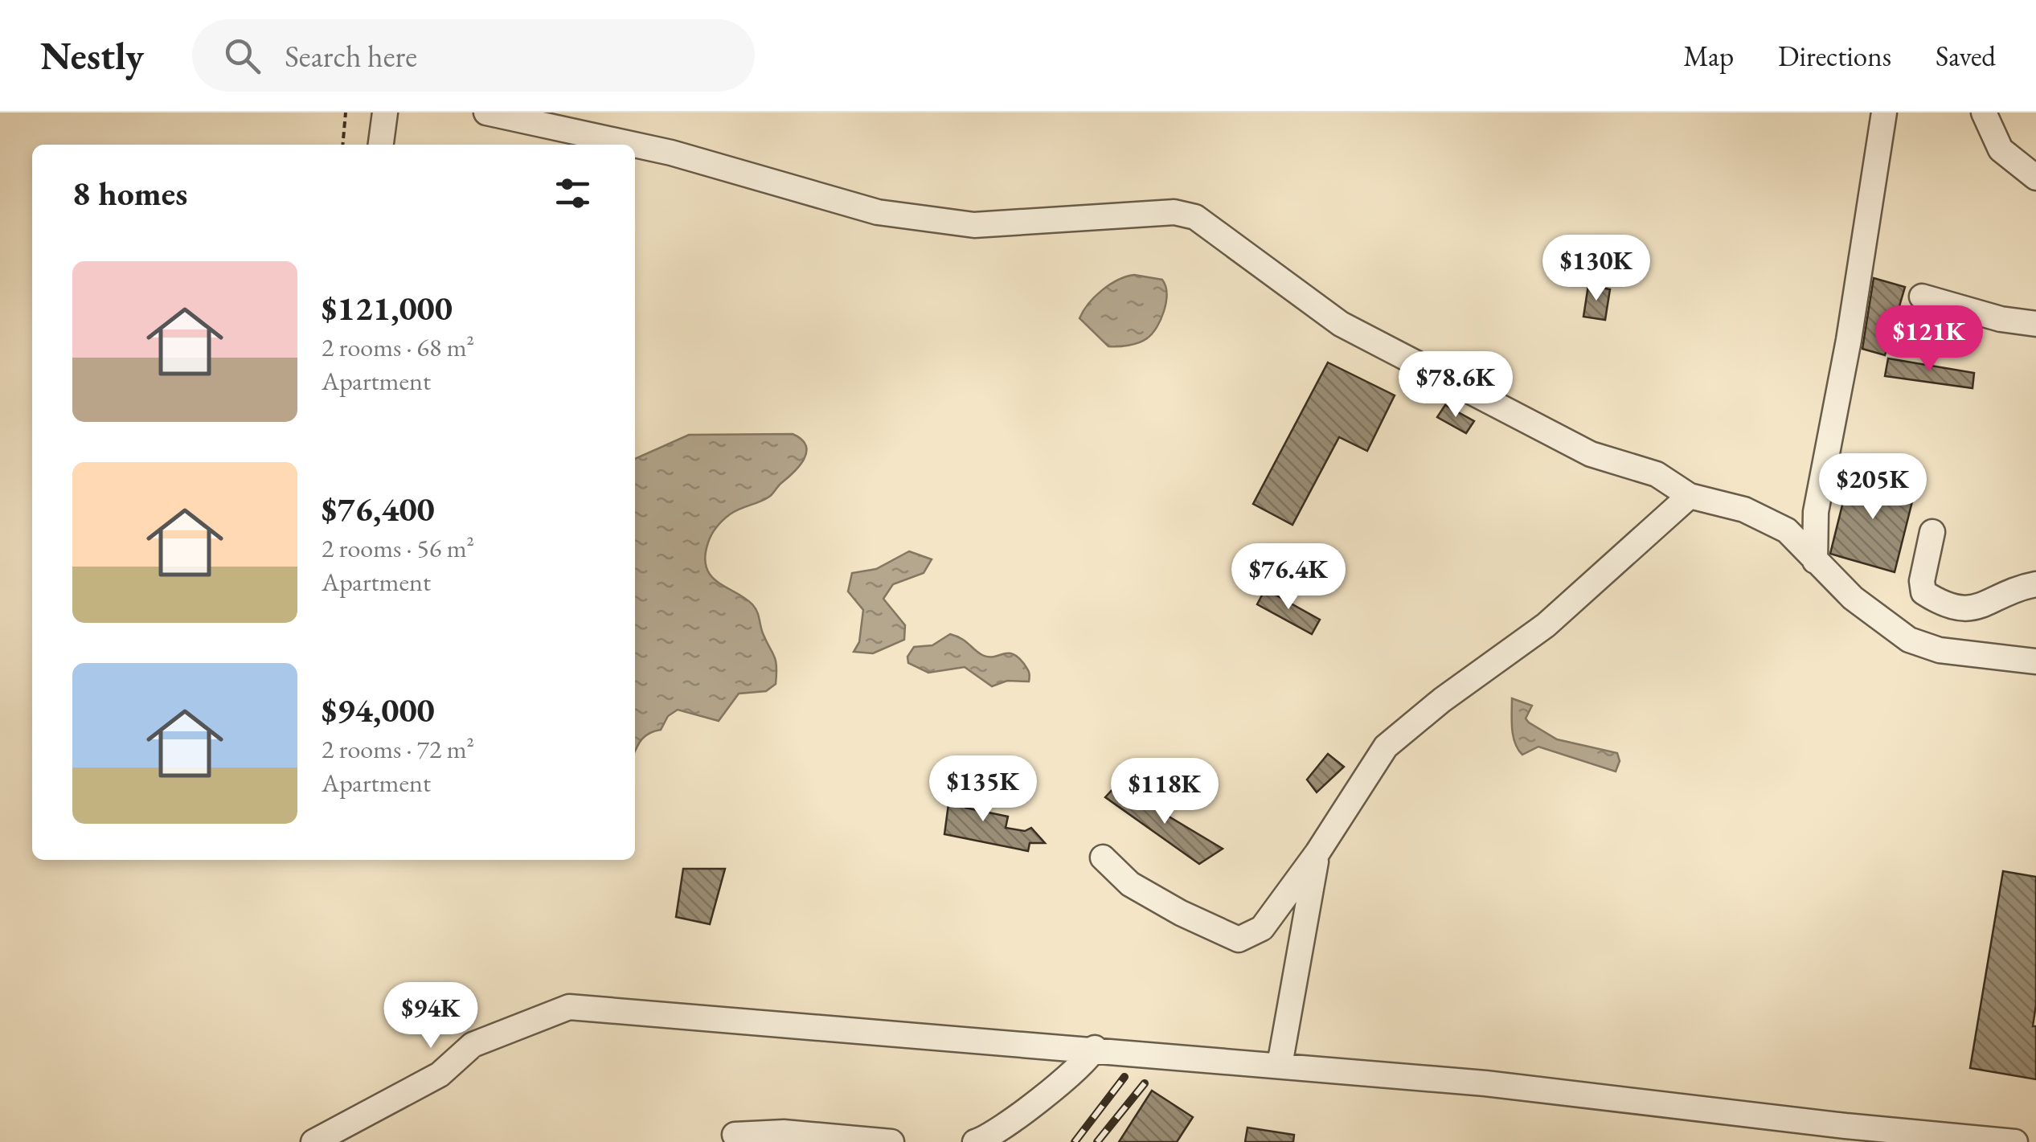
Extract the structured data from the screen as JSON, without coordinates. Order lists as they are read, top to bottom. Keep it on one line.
{"page":{"header":"Nestly","search":"Search here","nav":["Map","Directions","Saved"],"heading":"8 homes","price":["$130K","$121K","$78.6K","$205K","$76.4K","$135K","$118K","$94K"],"list":[{"name":"$121,000","note":"2 rooms · 68 m² · Apartment"},{"name":"$76,400","note":"2 rooms · 56 m² · Apartment"},{"name":"$94,000","note":"2 rooms · 72 m² · Apartment"}]}}
